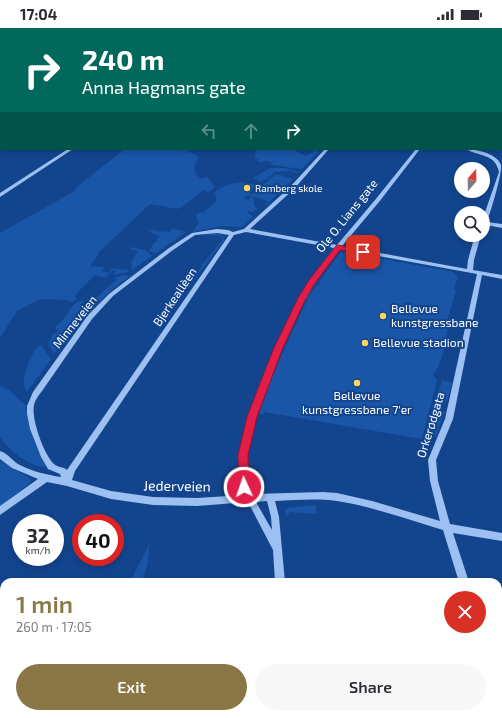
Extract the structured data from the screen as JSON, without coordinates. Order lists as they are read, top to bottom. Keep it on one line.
{"streets":{"street":["Ole O. Lians gate","Bjerkeallèen","Minneveien","Orkerødgata","Jederveien"]},"crossings":[["Ole O. Lians gate","Jederveien"],["Bjerkeallèen","Minneveien"],["Bjerkeallèen","Jederveien"],["Minneveien","Jederveien"],["Orkerødgata","Jederveien"]],"places":["Ramberg skole","Bellevue kunstgressbane","Bellevue stadion","Bellevue kunstgressbane 7'er"],"north":"top","page":{"status":"17:04","turn":["240 m","Anna Hagmans gate"],"speed":"32 km/h","limit":"40","heading":["1 min","260 m · 17:05"],"buttons":["Exit","Share"]}}
